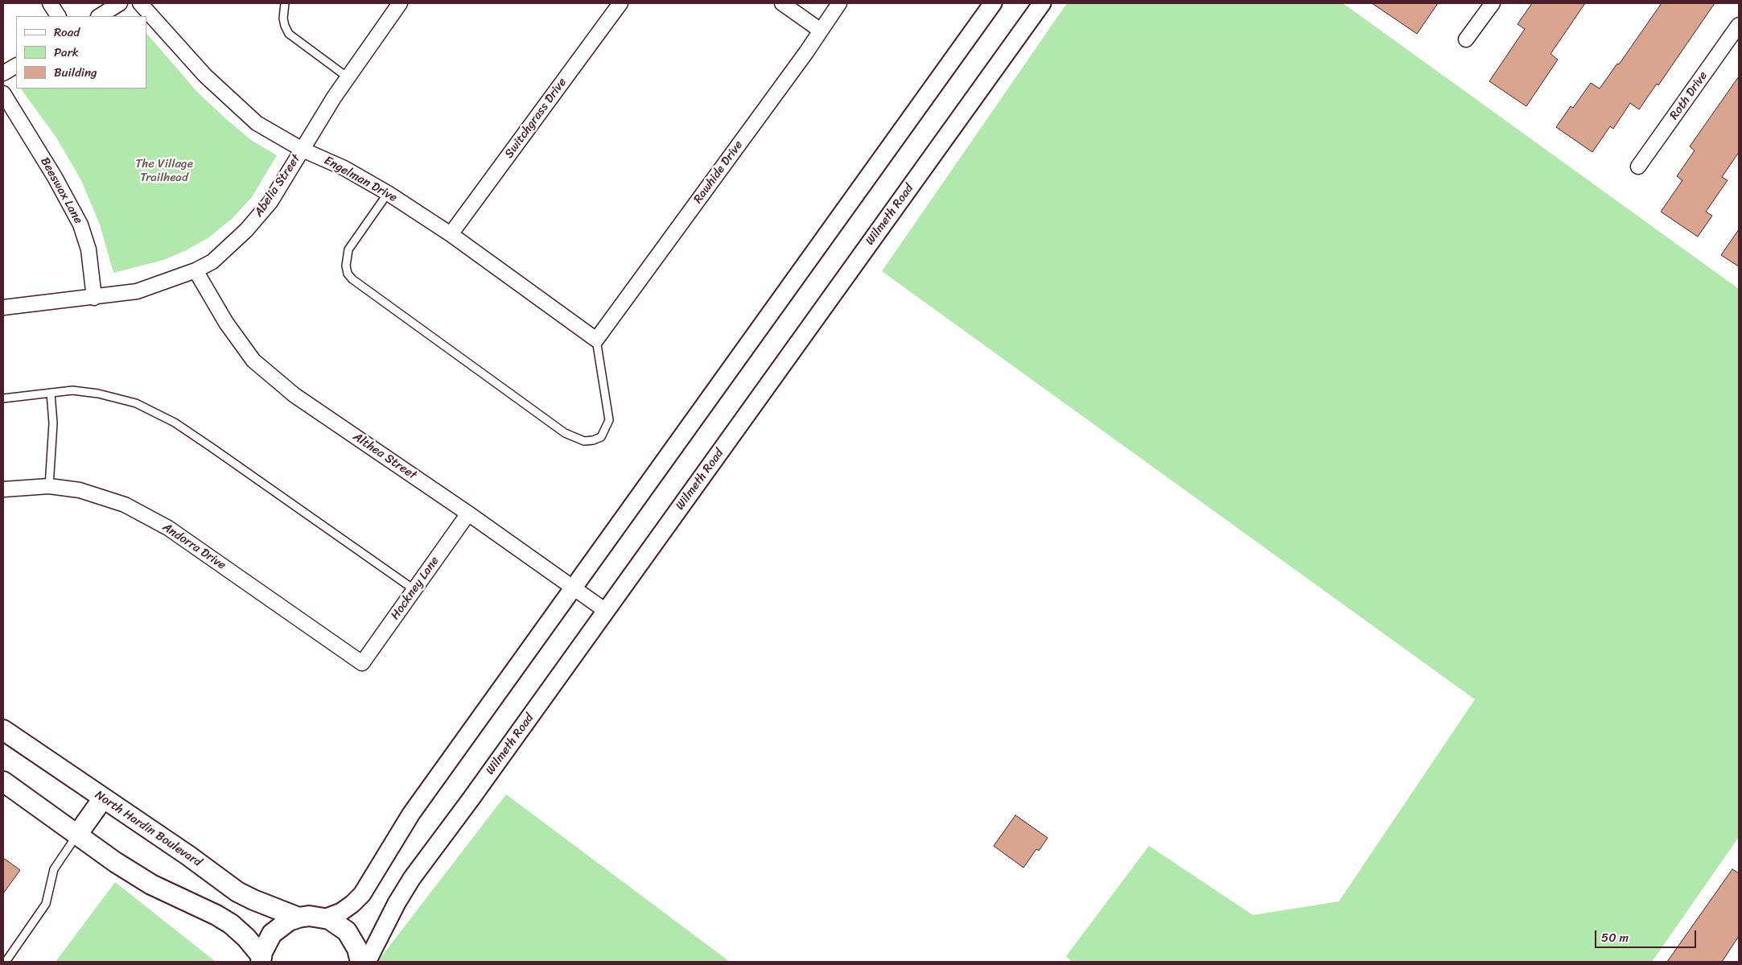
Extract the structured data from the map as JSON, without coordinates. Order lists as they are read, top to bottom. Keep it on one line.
{"streets":{"main road":["North Hardin Boulevard"],"street":["Roth Drive","Switchgrass Drive","Rawhide Drive","Engelman Drive","Abelia Street","Beeswax Lane","Wilmeth Road","Althea Street","Andorra Drive","Hockney Lane"]},"crossings":[["Switchgrass Drive","Engelman Drive"],["Rawhide Drive","Engelman Drive"],["Engelman Drive","Abelia Street"],["Abelia Street","Beeswax Lane"],["Abelia Street","Althea Street"],["Wilmeth Road","Althea Street"],["Althea Street","Hockney Lane"],["Andorra Drive","Hockney Lane"]],"parks":["The Village Trailhead"],"legend":["Road","Park","Building"],"scale_bar":"50 m"}
